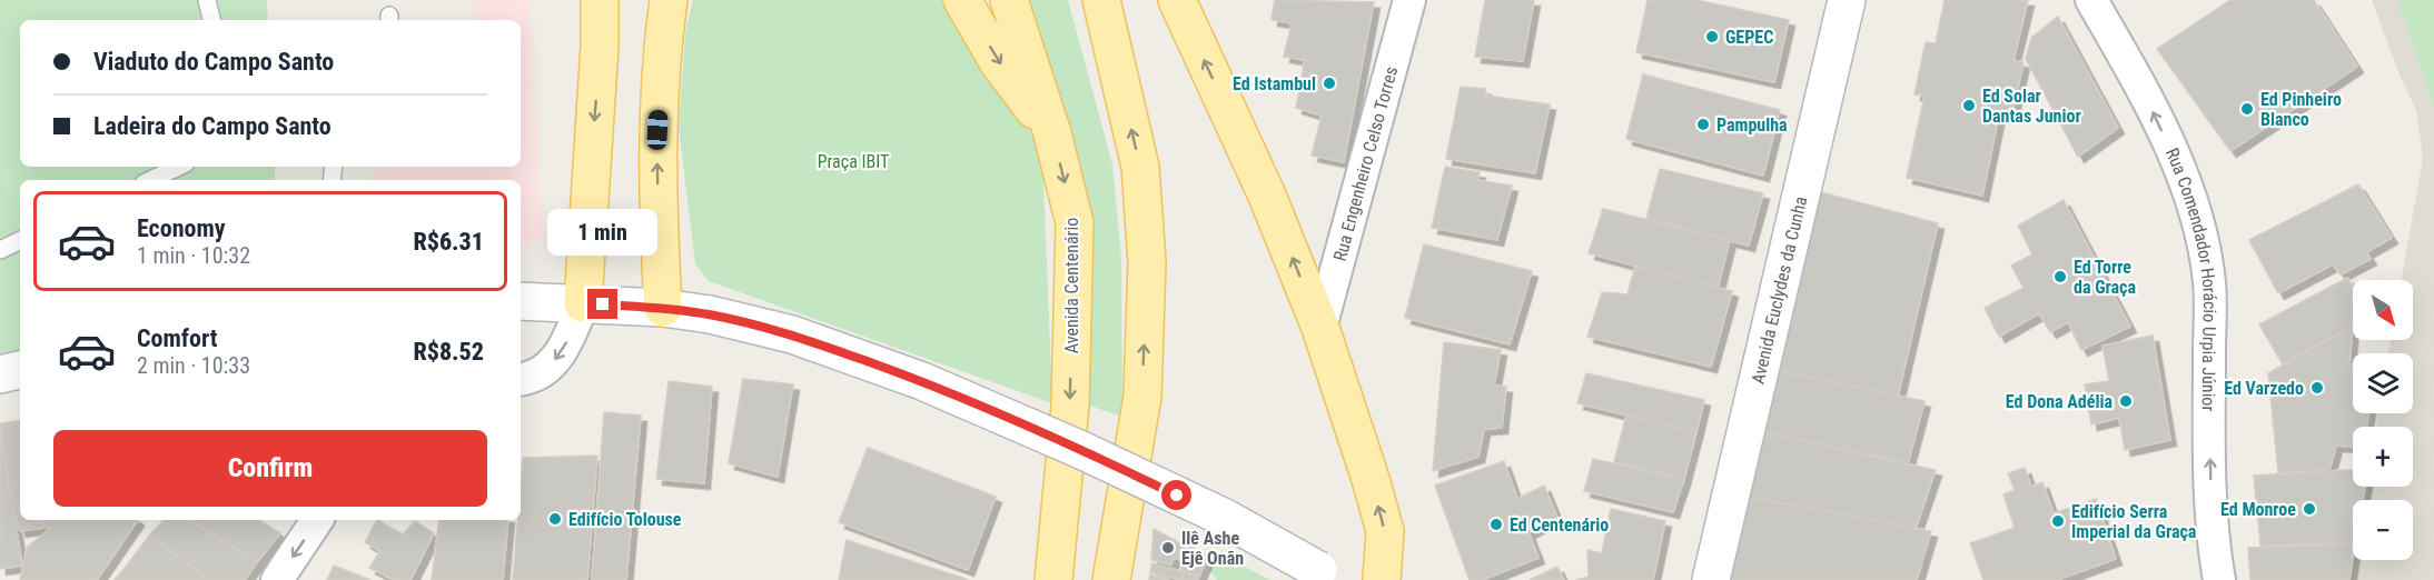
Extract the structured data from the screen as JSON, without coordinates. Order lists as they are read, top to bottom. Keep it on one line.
{"streets":{"main road":["Avenida Centenário","Avenida Euclydes da Cunha"],"street":["Rua Engenheiro Celso Torres","Rua Comendador Horácio Urpia Júnior"]},"one_way":["Rua Comendador Horácio Urpia Júnior"],"parks":["Praça IBIT"],"places":["GEPEC","Ed Istambul","Ed Solar Dantas Junior","Ed Pinheiro Blanco","Pampulha","Ed Torre da Graça","Ed Varzedo","Ed Dona Adélia","Ed Monroe","Edifício Tolouse","Edifício Serra Imperial da Graça","Ed Centenário","Ilê Ashe Ejê Onãn"],"north":"bottom right","page":{"banner":["Viaduto do Campo Santo","Ladeira do Campo Santo"],"list":[{"name":"Economy","note":"1 min · 10:32","value":"R$6.31"},{"name":"Comfort","note":"2 min · 10:33","value":"R$8.52"}],"bubble":"1 min","map_buttons":["+","−"],"buttons":"Confirm"}}
